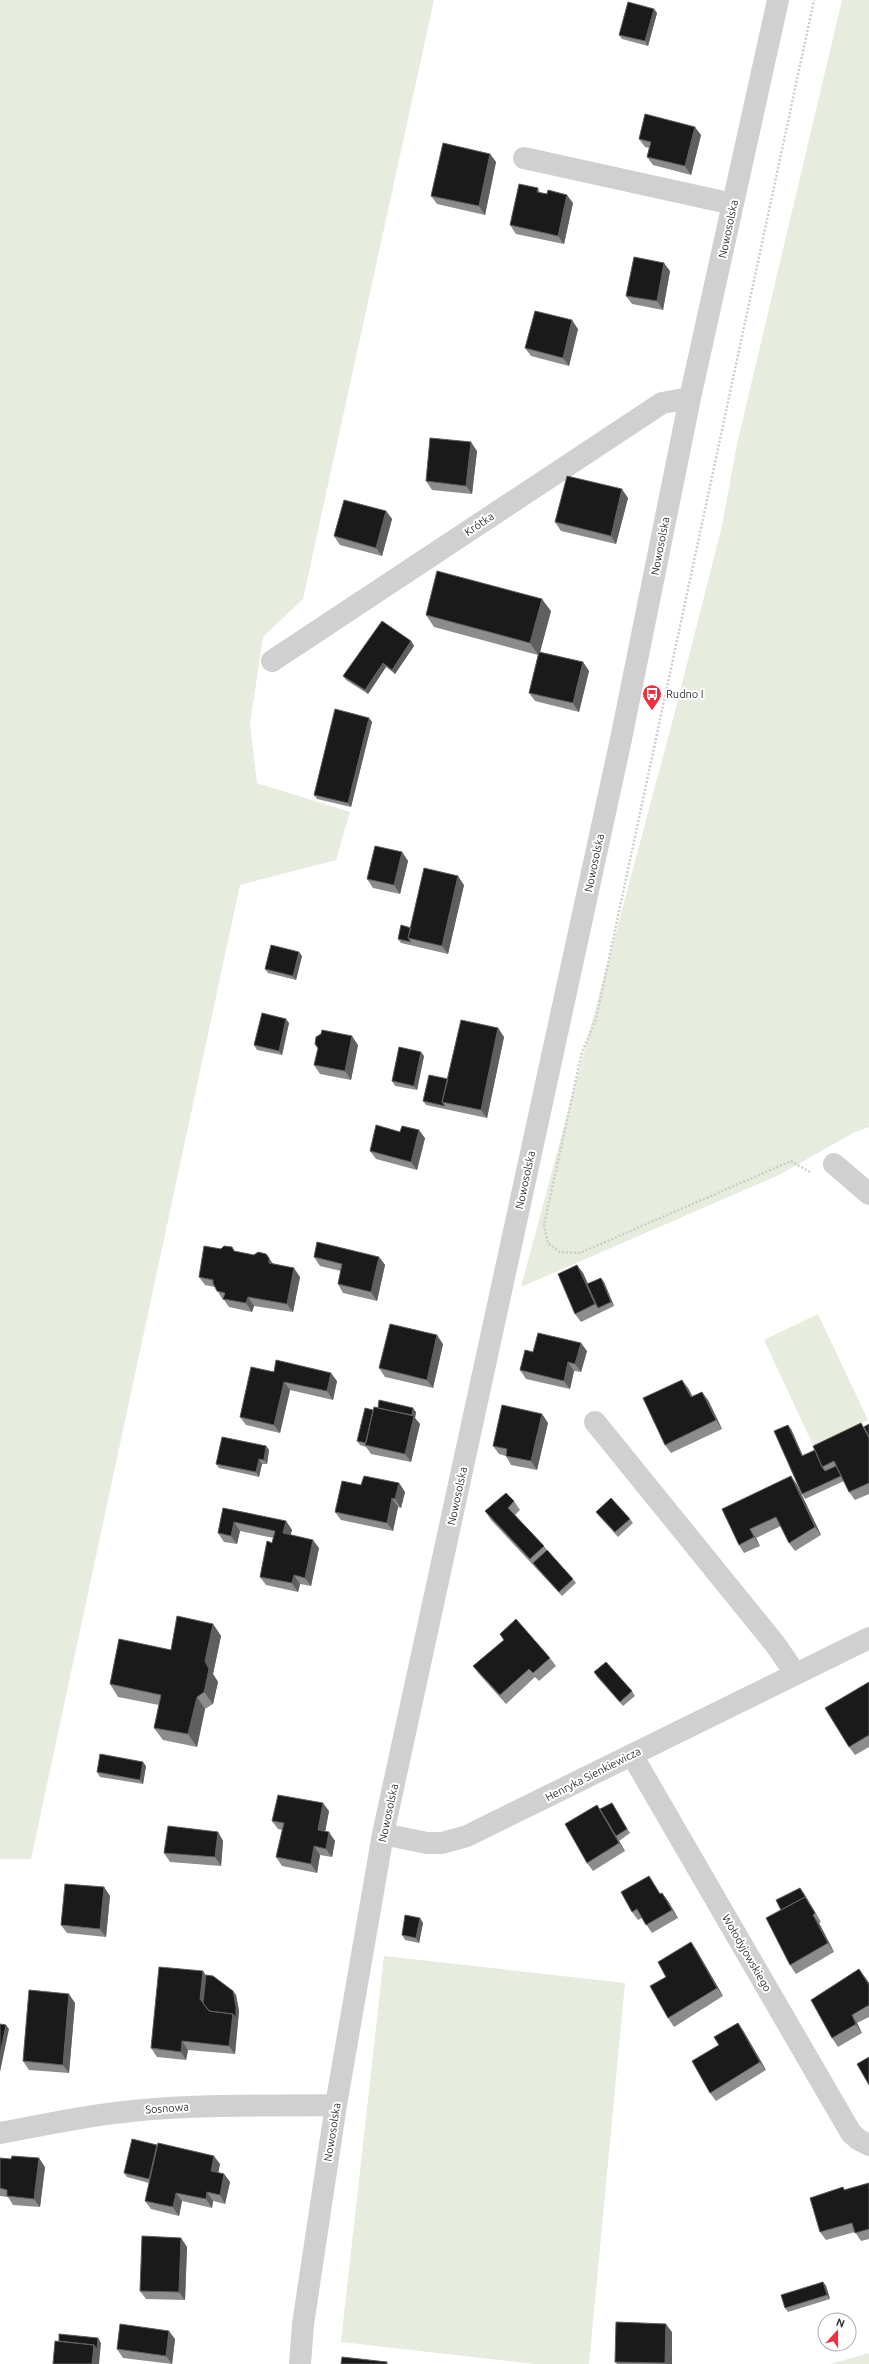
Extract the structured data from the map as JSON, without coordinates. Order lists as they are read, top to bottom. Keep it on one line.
{"streets":{"street":["Nowosolska","Krótka","Henryka Sienkiewicza","Wołodyjowskiego","Sosnowa"]},"crossings":[["Nowosolska","Krótka"],["Nowosolska","Henryka Sienkiewicza"],["Nowosolska","Sosnowa"],["Henryka Sienkiewicza","Wołodyjowskiego"]],"places":{"bus stop":["Rudno I"]},"north":"top"}
